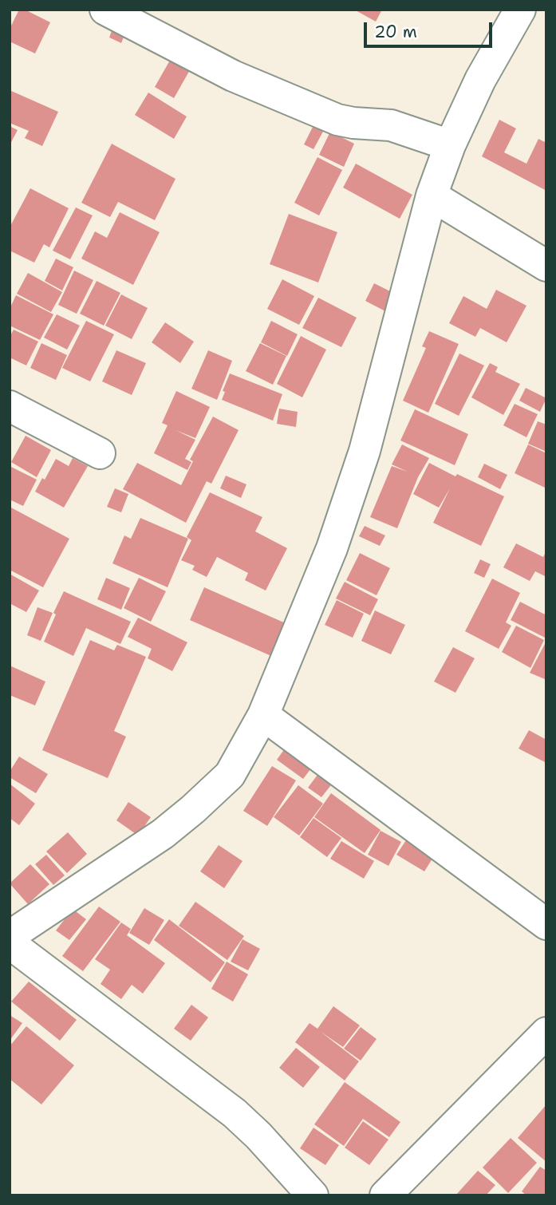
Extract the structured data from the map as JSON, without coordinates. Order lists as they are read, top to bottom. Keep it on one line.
{"scale_bar":"20 m"}
